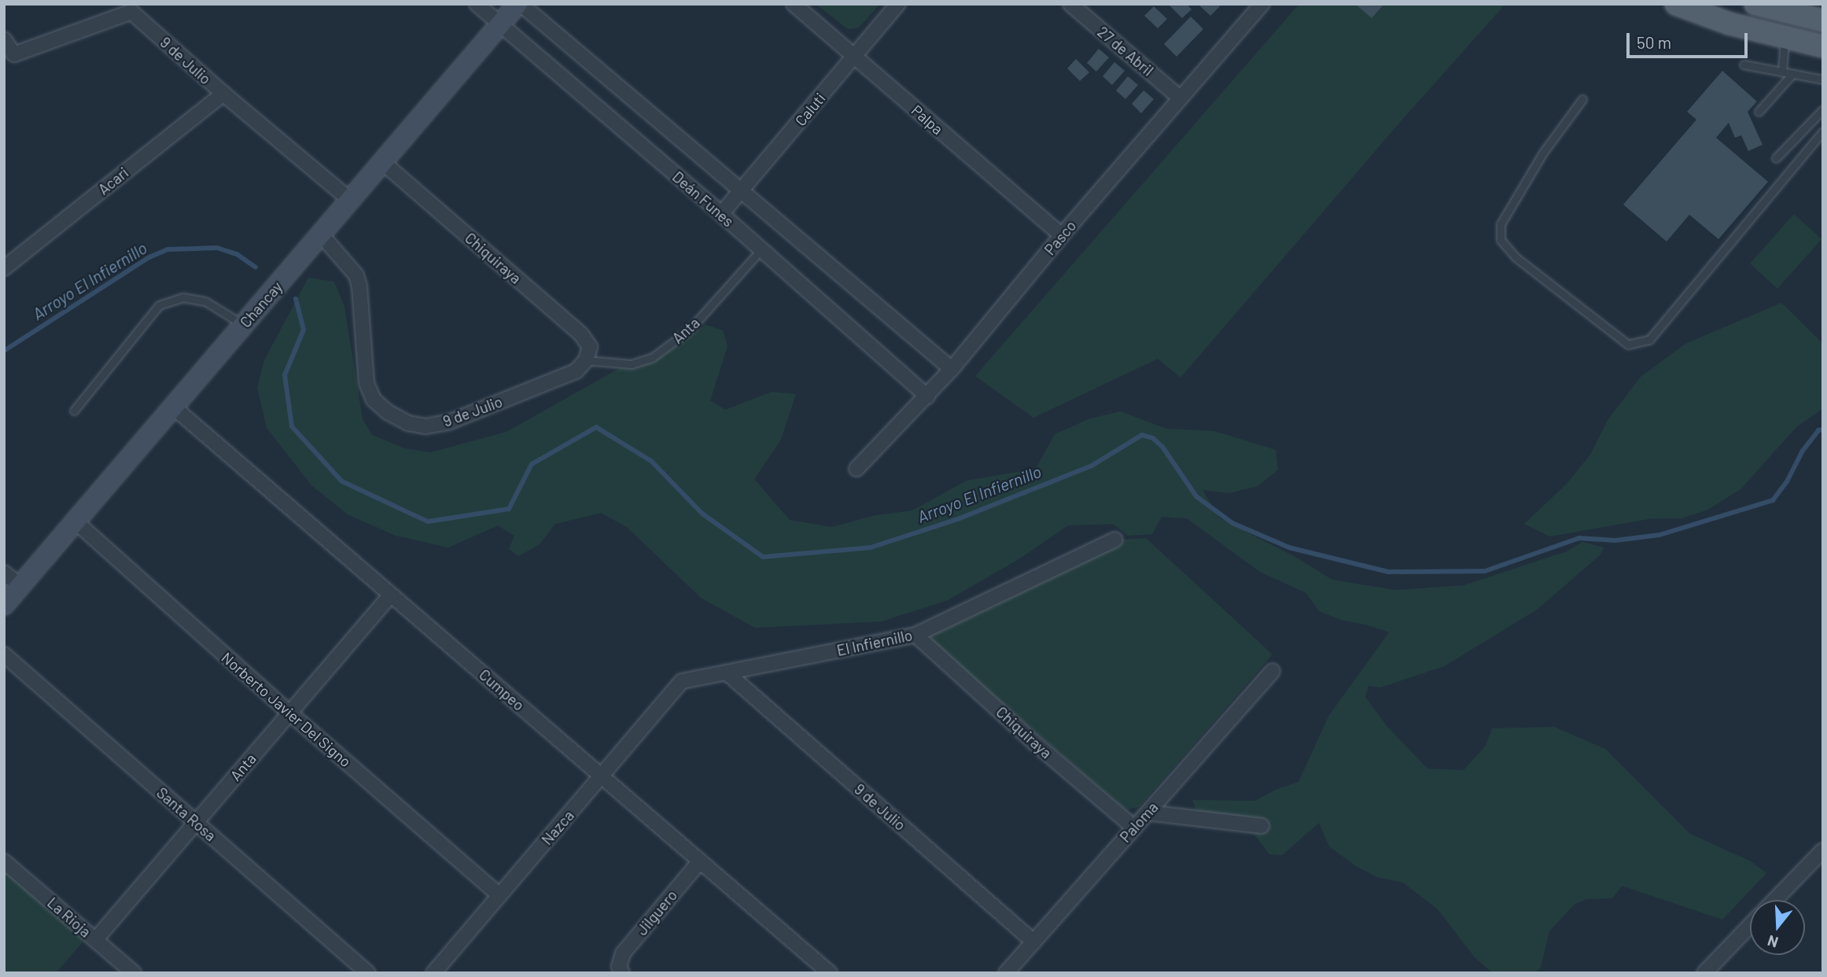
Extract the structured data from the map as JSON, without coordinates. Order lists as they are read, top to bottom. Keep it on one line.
{"streets":{"main road":["Chancay"],"street":["27 de Abril","9 de Julio","Caluti","Palpa","Acari","Deán Funes","Pasco","Chiquiraya","Anta","El Infiernillo","Cumpeo","Norberto Javier Del Signo","Santa Rosa","Paloma","Nazca","Jilguero","La Rioja"]},"crossings":[["27 de Abril","Pasco"],["9 de Julio","Acari"],["9 de Julio","Chiquiraya"],["9 de Julio","Chancay"],["9 de Julio","Anta"],["9 de Julio","El Infiernillo"],["9 de Julio","Paloma"],["Caluti","Palpa"],["Caluti","Deán Funes"],["Palpa","Pasco"],["Deán Funes","Pasco"],["Deán Funes","Chancay"],["Deán Funes","Anta"],["Chiquiraya","Chancay"],["Chiquiraya","Anta"],["Chiquiraya","El Infiernillo"],["Chiquiraya","Paloma"],["Chancay","Cumpeo"],["Chancay","Norberto Javier Del Signo"],["Anta","Cumpeo"],["Anta","Norberto Javier Del Signo"],["Anta","Santa Rosa"],["Anta","La Rioja"],["El Infiernillo","Nazca"],["Cumpeo","Nazca"],["Cumpeo","Jilguero"],["Norberto Javier Del Signo","Nazca"]],"water":["Arroyo El Infiernillo"],"scale_bar":"50 m","north":"bottom"}
